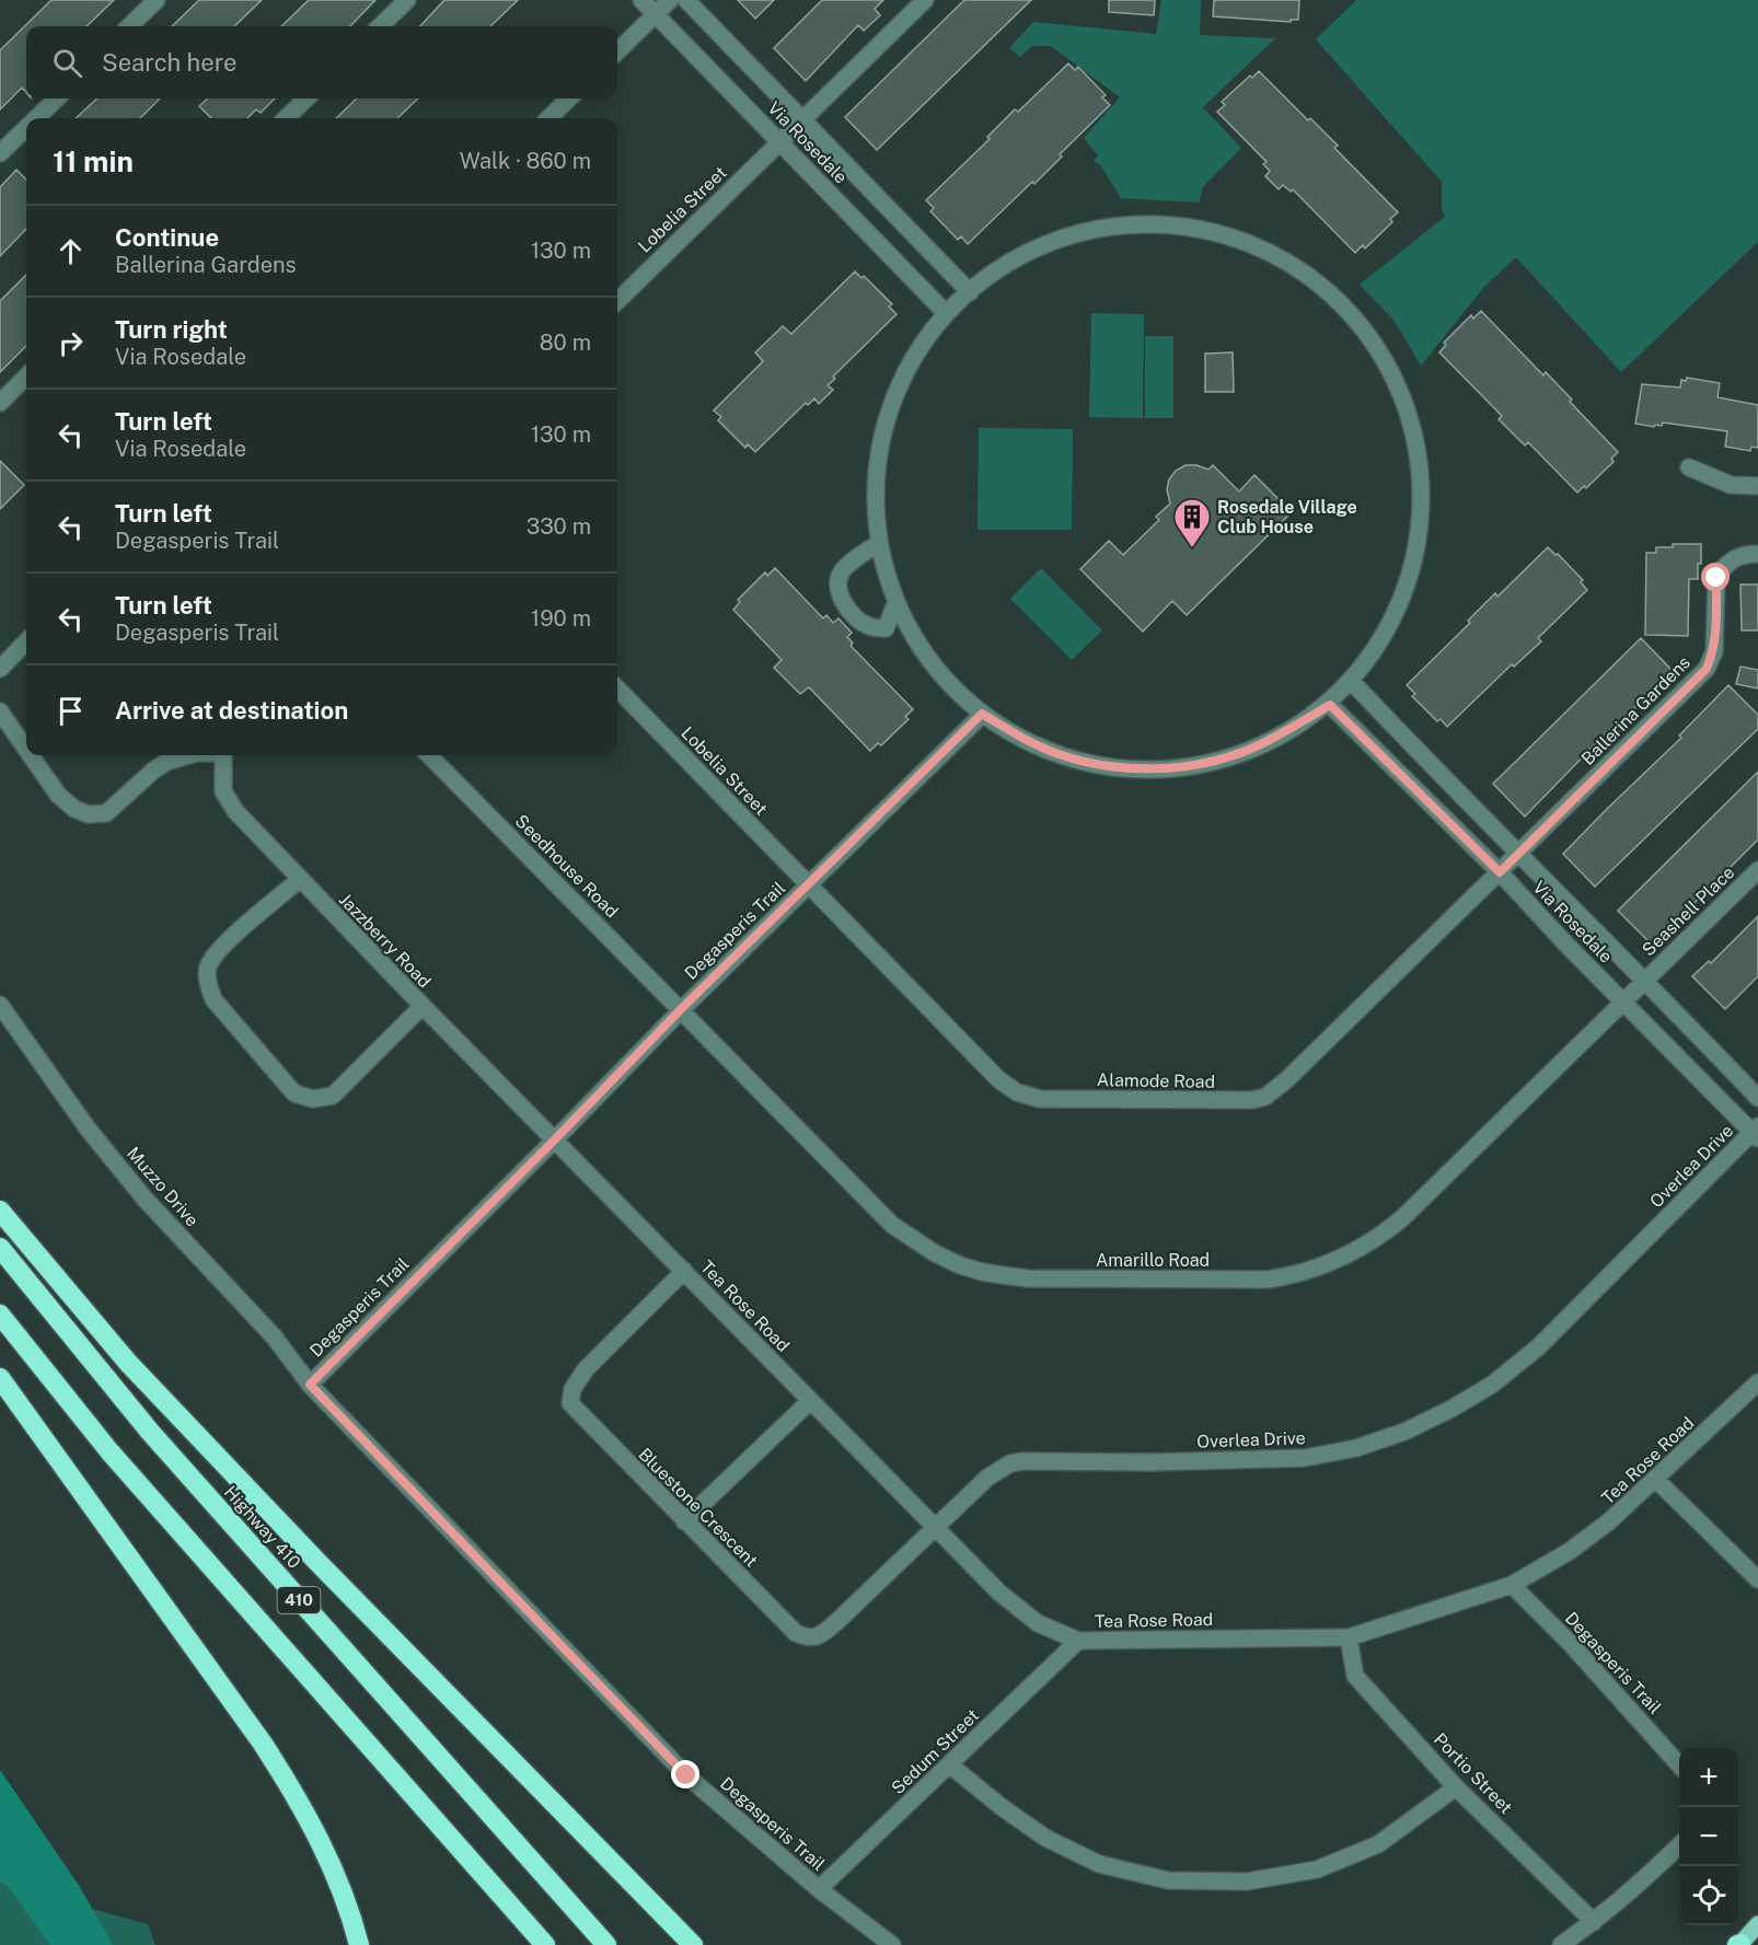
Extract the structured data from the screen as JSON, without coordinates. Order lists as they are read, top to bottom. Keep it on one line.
{"streets":{"highway":["Highway 410","410"],"street":["Via Rosedale","Lobelia Street","Ballerina Gardens","Seedhouse Road","Seashell Place","Degasperis Trail","Jazzberry Road","Alamode Road","Overlea Drive","Muzzo Drive","Amarillo Road","Tea Rose Road","Bluestone Crescent","Sedum Street","Portio Street"]},"crossings":[["Via Rosedale","Lobelia Street"],["Via Rosedale","Ballerina Gardens"],["Via Rosedale","Seashell Place"],["Via Rosedale","Alamode Road"],["Via Rosedale","Overlea Drive"],["Via Rosedale","Amarillo Road"],["Lobelia Street","Degasperis Trail"],["Lobelia Street","Alamode Road"],["Ballerina Gardens","Alamode Road"],["Seedhouse Road","Degasperis Trail"],["Seedhouse Road","Amarillo Road"],["Seashell Place","Amarillo Road"],["Degasperis Trail","Jazzberry Road"],["Degasperis Trail","Alamode Road"],["Degasperis Trail","Muzzo Drive"],["Degasperis Trail","Amarillo Road"],["Degasperis Trail","Tea Rose Road"],["Degasperis Trail","Sedum Street"],["Jazzberry Road","Tea Rose Road"],["Overlea Drive","Tea Rose Road"],["Overlea Drive","Bluestone Crescent"],["Tea Rose Road","Bluestone Crescent"],["Tea Rose Road","Sedum Street"],["Tea Rose Road","Portio Street"]],"places":{"building":["Rosedale Village Club House"]},"page":{"search":"Search here","heading":["11 min","Walk · 860 m"],"list":[["Continue","Ballerina Gardens","130 m"],["Turn right","Via Rosedale","80 m"],["Turn left","Via Rosedale","130 m"],["Turn left","Degasperis Trail","330 m"],["Turn left","Degasperis Trail","190 m"],"Arrive at destination"],"map_buttons":["+","−"]}}
